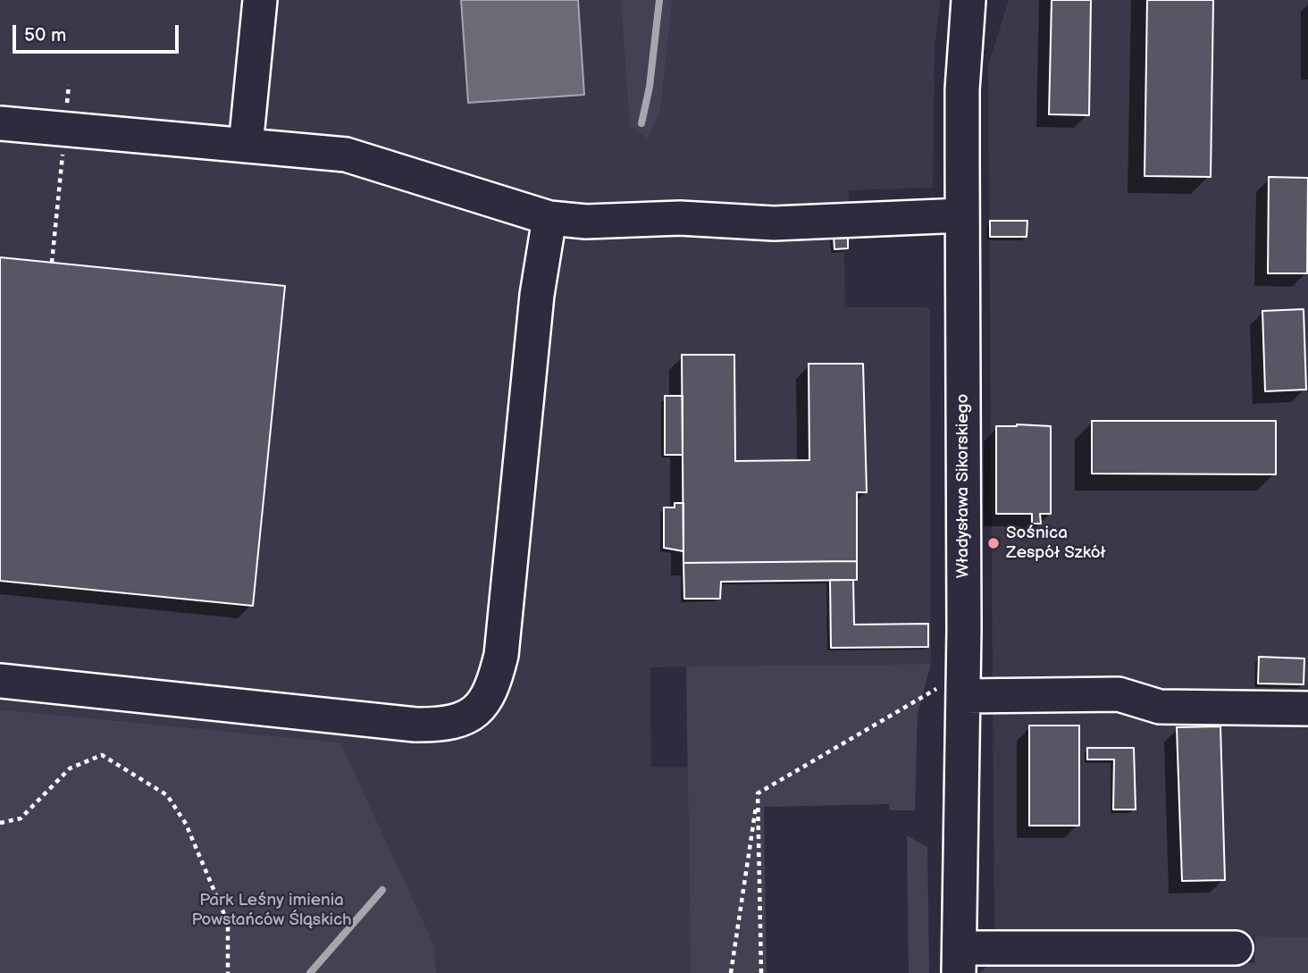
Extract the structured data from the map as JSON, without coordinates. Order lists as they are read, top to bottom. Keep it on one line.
{"streets":{"street":["Władysława Sikorskiego"]},"parks":["Park Leśny imienia Powstańców Śląskich"],"places":["Sośnica Zespół Szkół"],"scale_bar":"50 m"}
